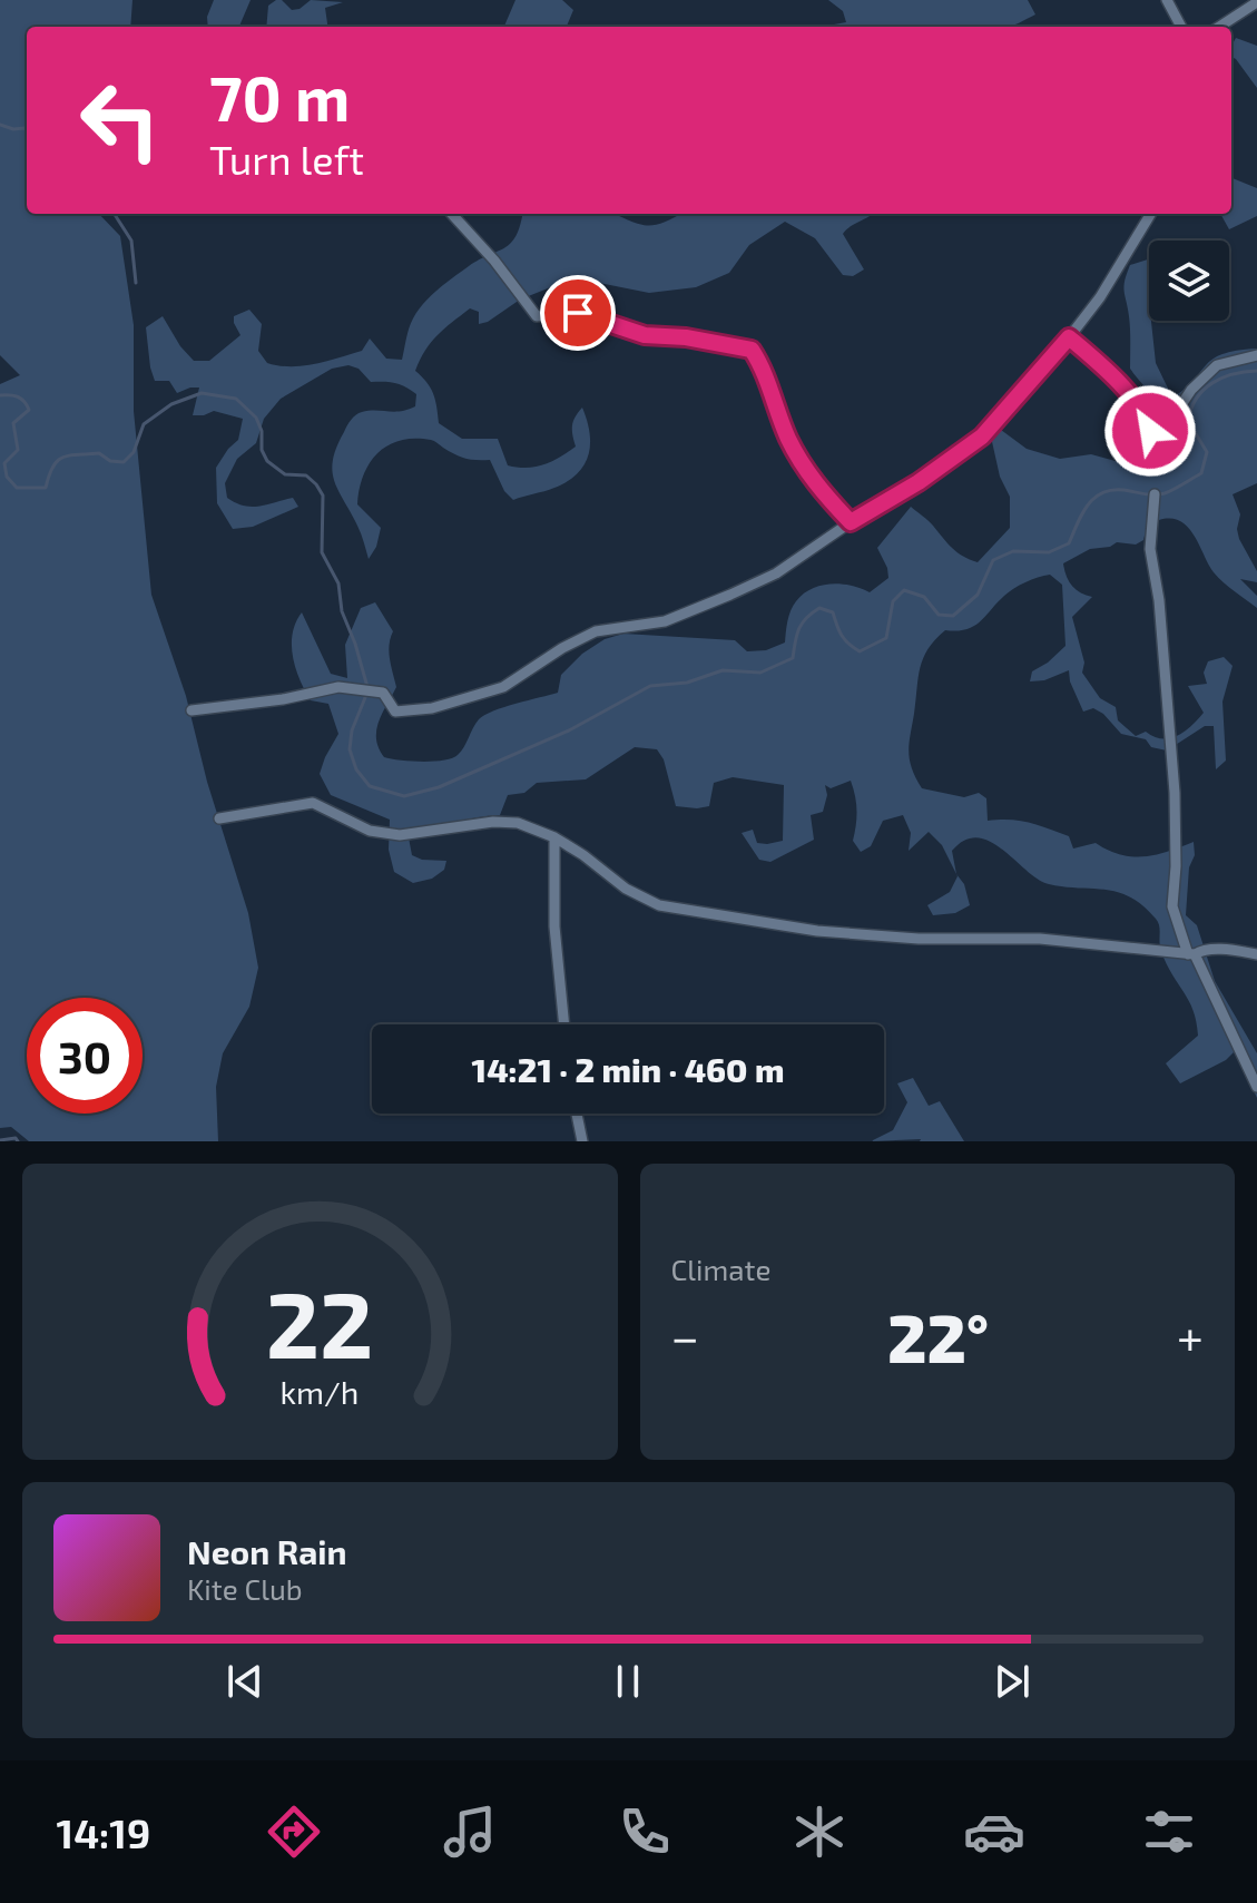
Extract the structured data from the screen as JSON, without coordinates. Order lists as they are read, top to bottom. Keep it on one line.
{"page":{"turn":["70 m","Turn left"],"limit":"30","trip":"14:21 · 2 min · 460 m","tile":"Climate","heat":["−","22°","+"],"song":["Neon Rain","Kite Club"],"tabs":"14:19","gauge":["22","km/h"]}}
